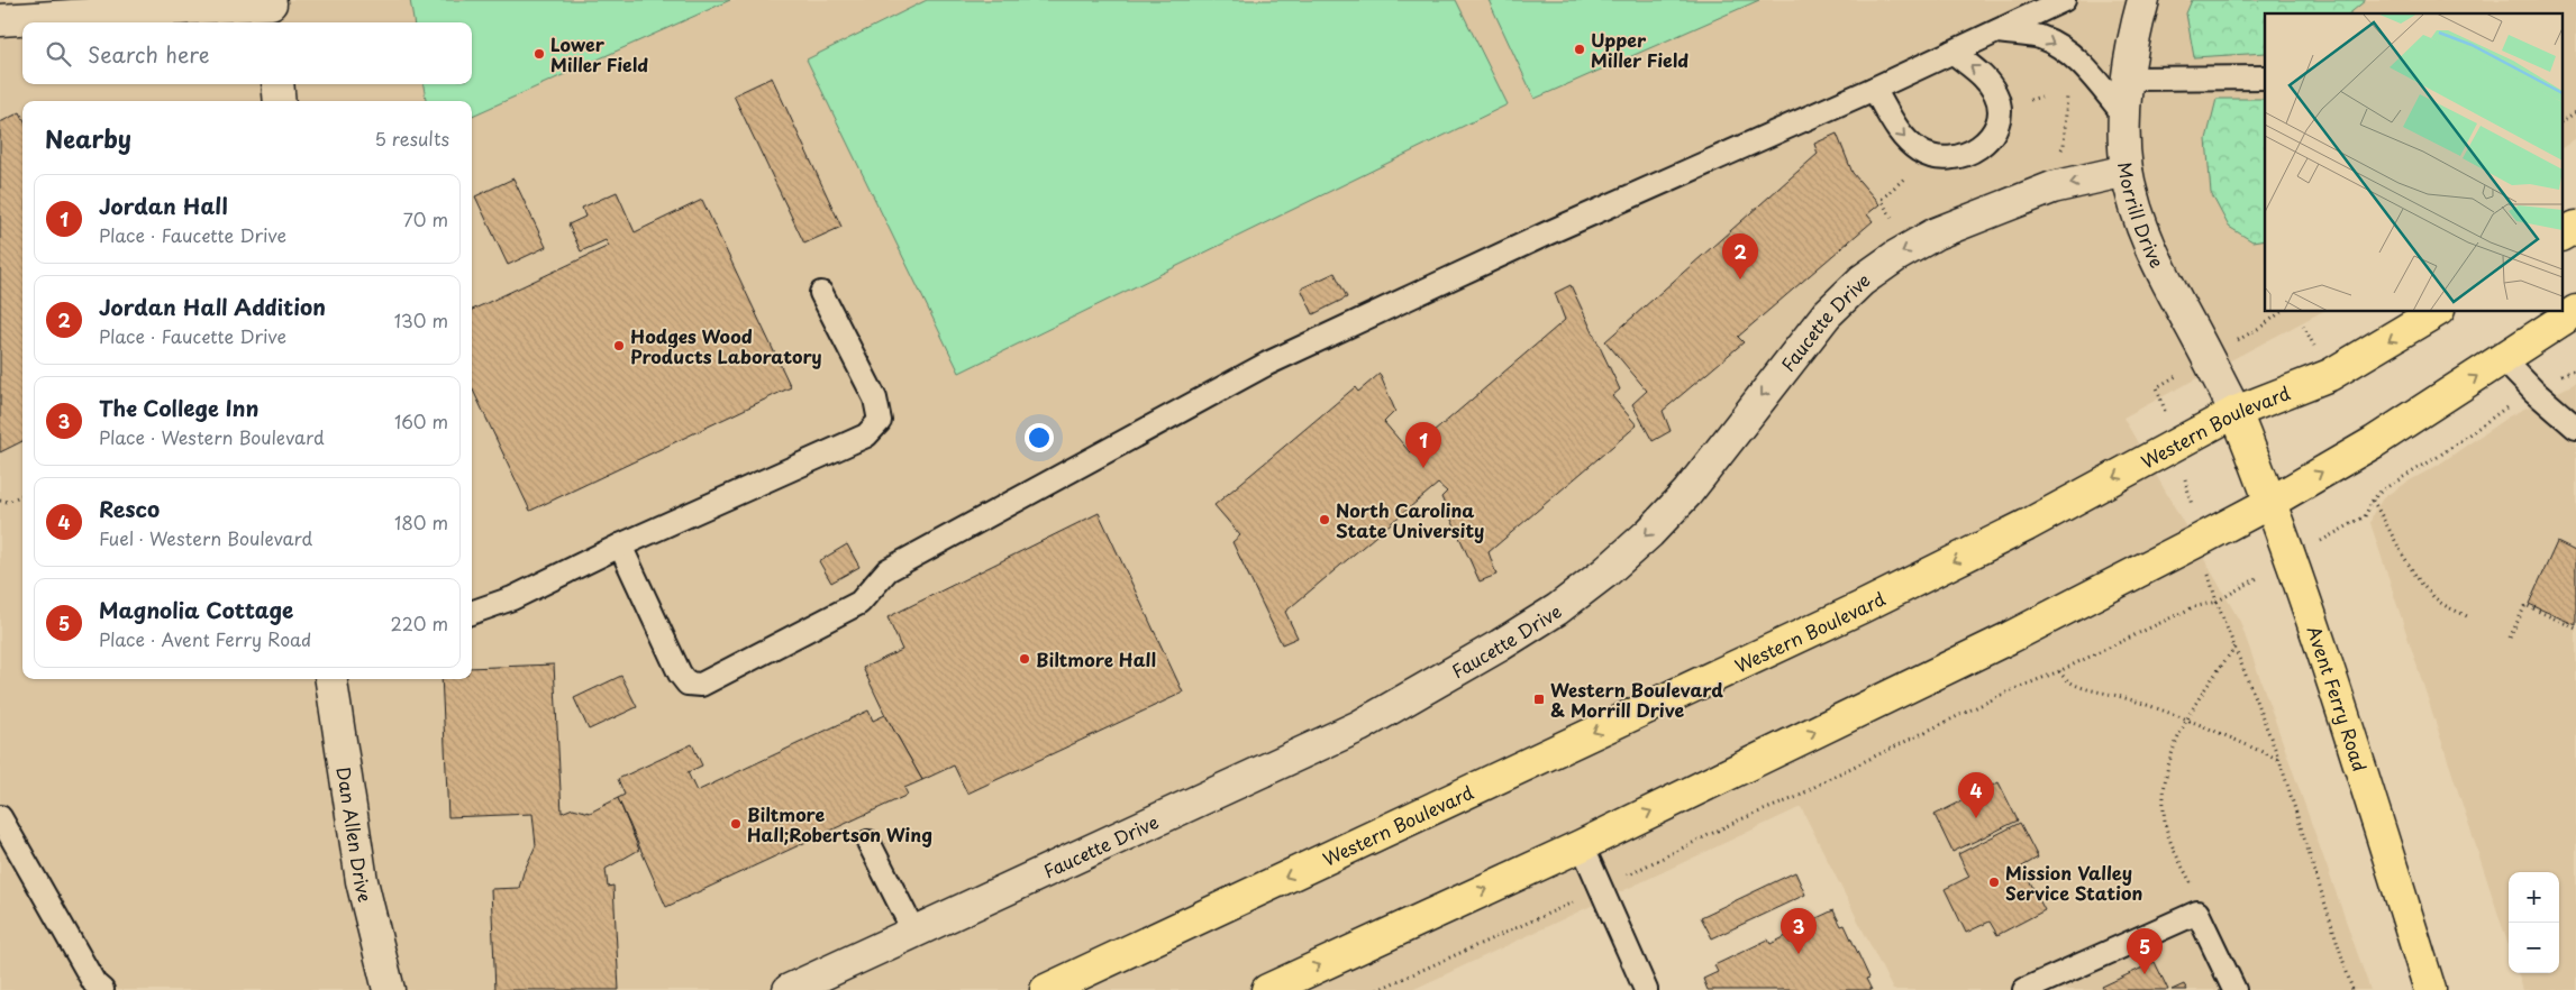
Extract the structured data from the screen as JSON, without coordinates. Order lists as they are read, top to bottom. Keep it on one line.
{"streets":{"main road":["Western Boulevard","Avent Ferry Road"],"street":["Morrill Drive","Faucette Drive","Dan Allen Drive"]},"crossings":[["Morrill Drive","Faucette Drive"],["Morrill Drive","Western Boulevard"],["Morrill Drive","Avent Ferry Road"],["Western Boulevard","Avent Ferry Road"]],"one_way":["Faucette Drive"],"places":{"other":["Upper Miller Field","Lower Miller Field","Hodges Wood Products Laboratory","North Carolina State University","Biltmore Hall","Biltmore Hall;Robertson Wing","Mission Valley Service Station"],"transit":["Western Boulevard & Morrill Drive"]},"page":{"search":"Search here","heading":["Nearby","5 results"],"list":[{"mark":"1","name":"Jordan Hall","note":"Place · Faucette Drive","value":"70 m"},{"mark":"2","name":"Jordan Hall Addition","note":"Place · Faucette Drive","value":"130 m"},{"mark":"3","name":"The College Inn","note":"Place · Western Boulevard","value":"160 m"},{"mark":"4","name":"Resco","note":"Fuel · Western Boulevard","value":"180 m"},{"mark":"5","name":"Magnolia Cottage","note":"Place · Avent Ferry Road","value":"220 m"}],"pins":["2","1","4","3","5"],"map_buttons":["+","−"]}}
